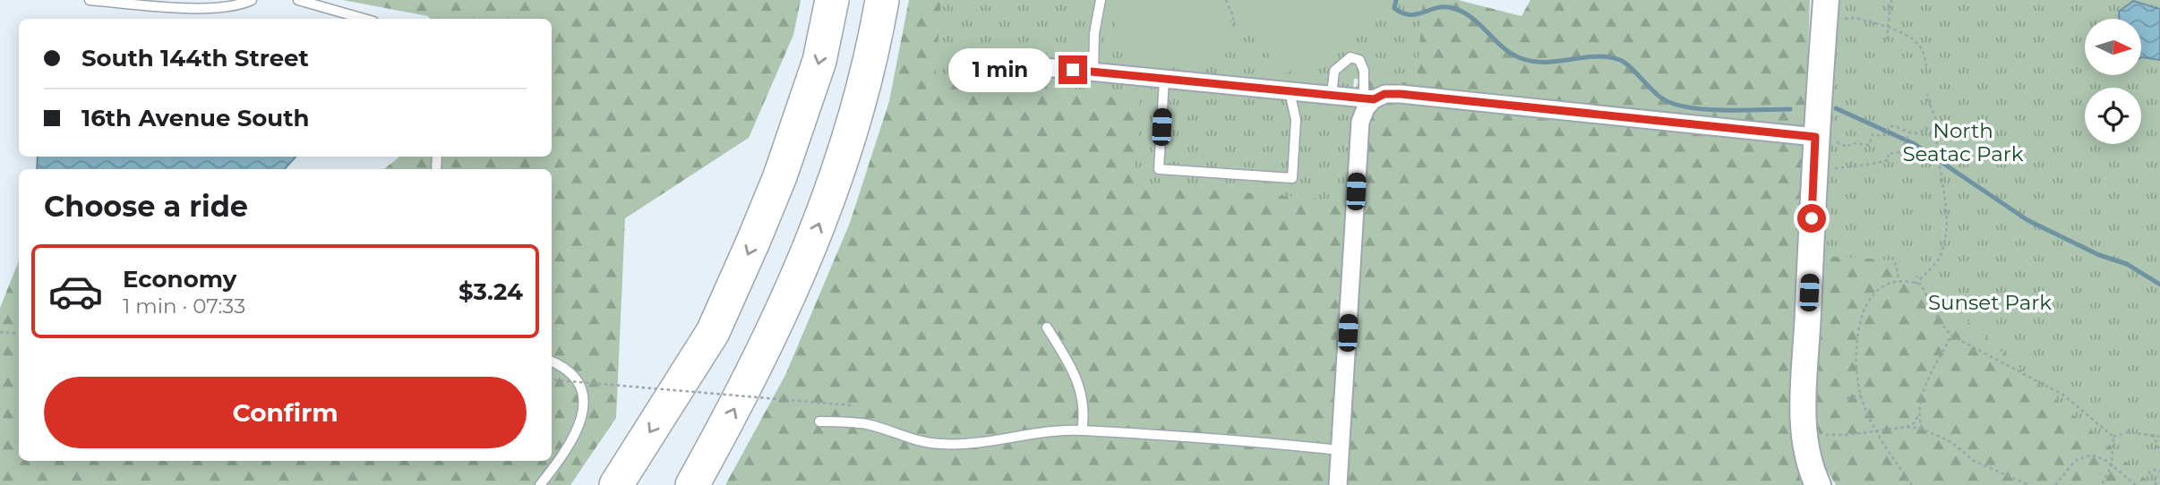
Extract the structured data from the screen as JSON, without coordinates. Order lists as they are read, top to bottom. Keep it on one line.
{"parks":["North Seatac Park","Sunset Park"],"north":"right","page":{"banner":["South 144th Street","16th Avenue South"],"bubble":"1 min","heading":"Choose a ride","list":[{"name":"Economy","note":"1 min · 07:33","value":"$3.24"}],"buttons":"Confirm"}}
